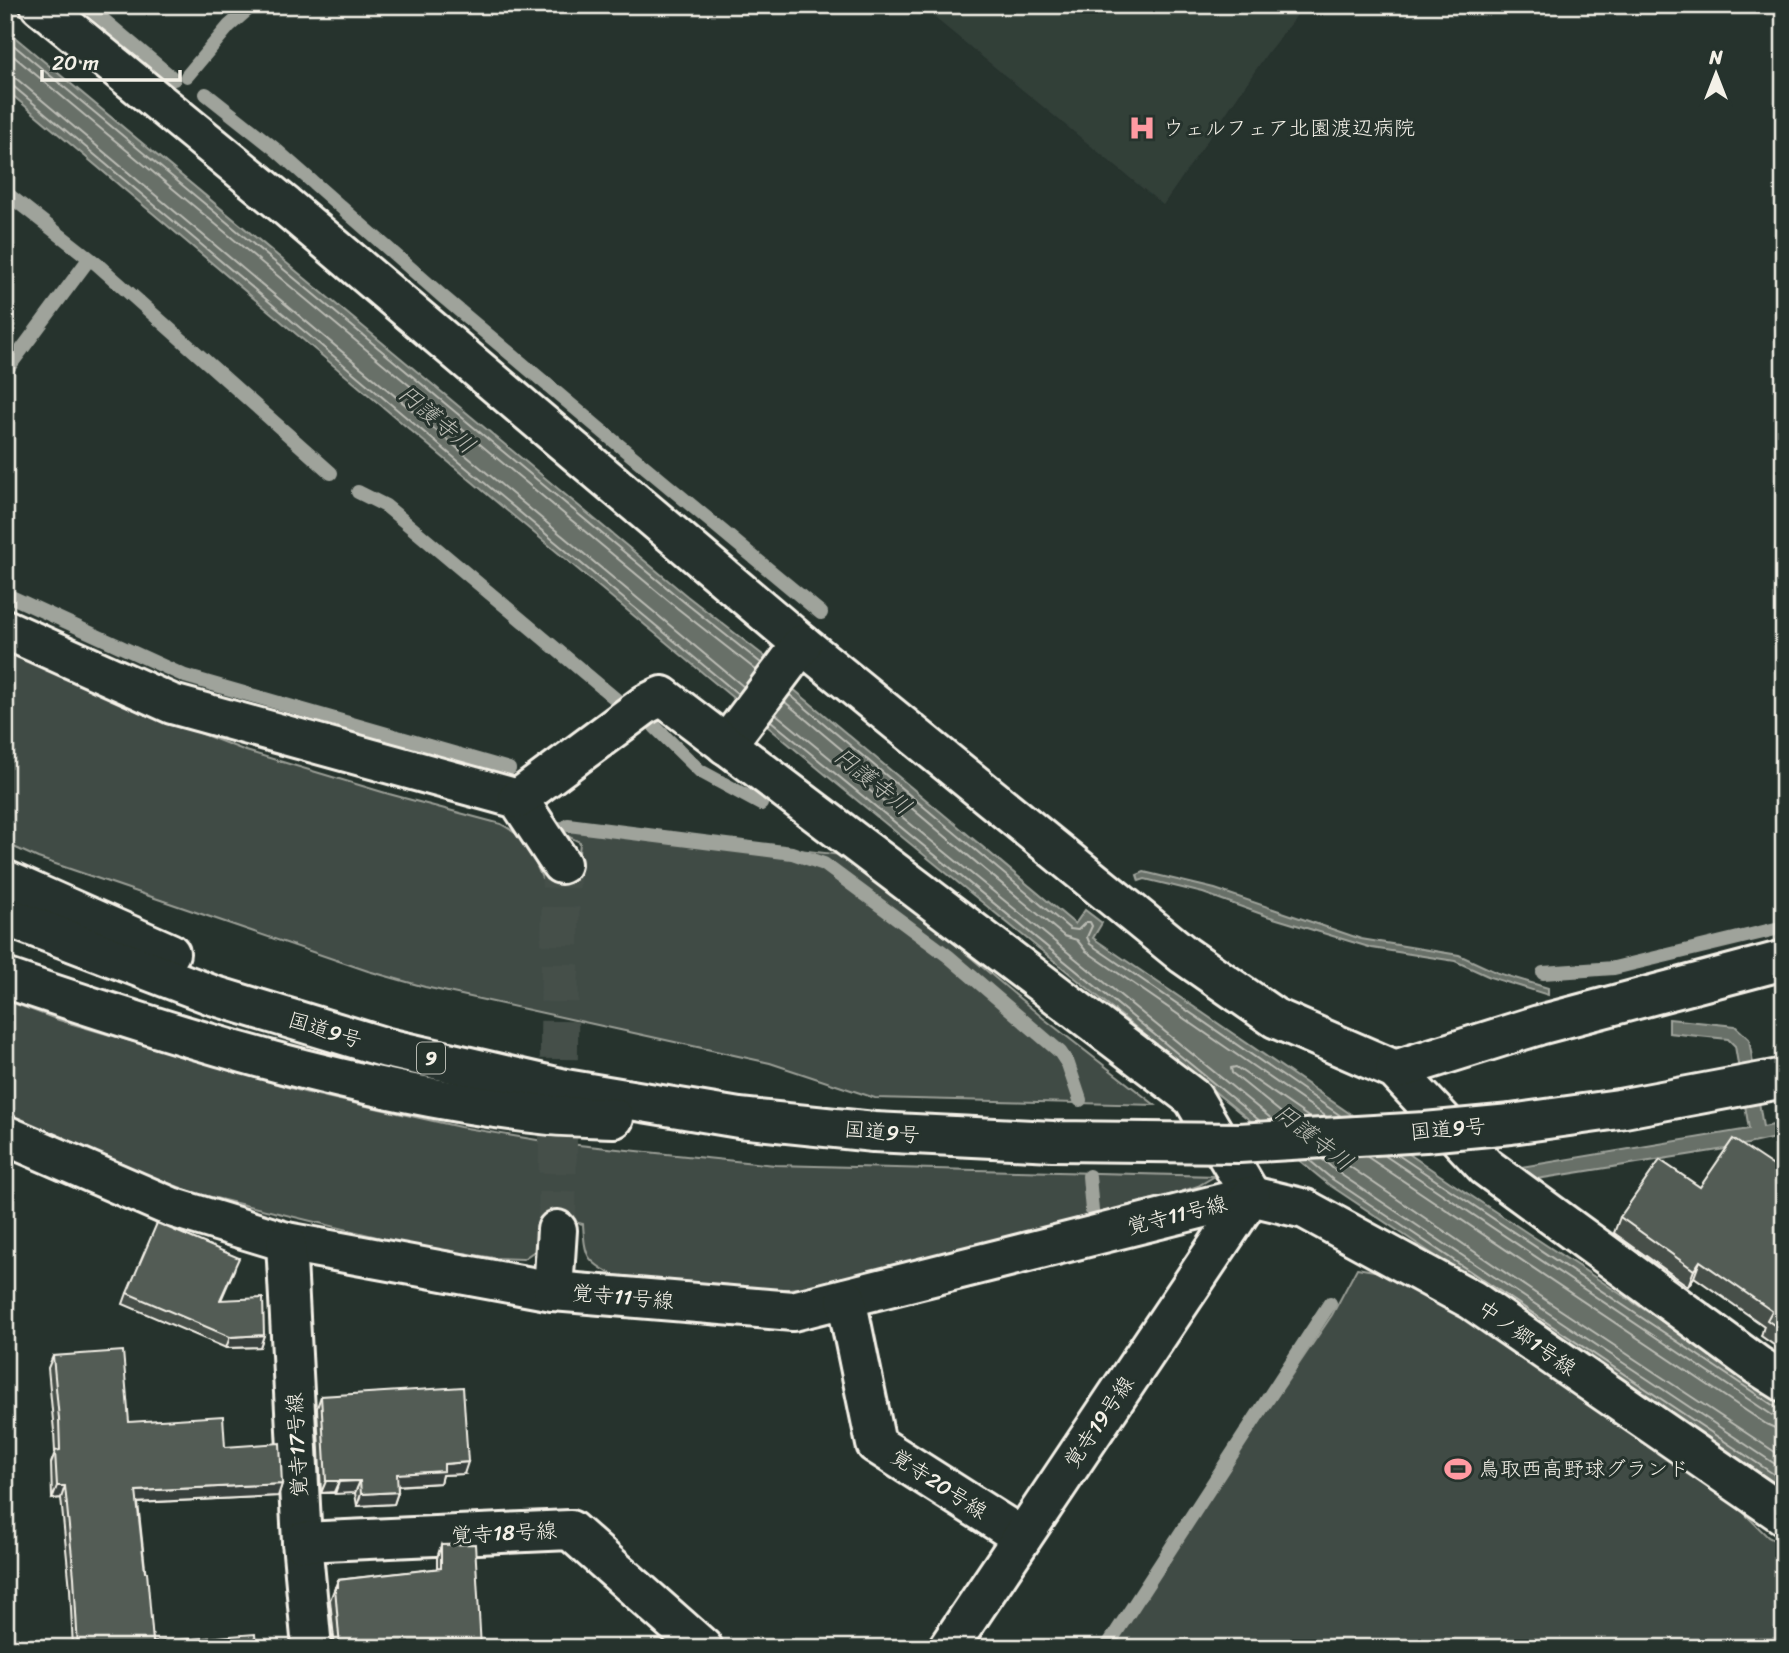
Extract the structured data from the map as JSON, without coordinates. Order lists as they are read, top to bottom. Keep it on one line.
{"streets":{"main road":["国道9号","9","覚寺11号線","中ノ郷1号線","覚寺19号線","覚寺17号線","覚寺20号線","覚寺18号線"]},"crossings":[["覚寺11号線","中ノ郷1号線"],["覚寺11号線","覚寺19号線"],["覚寺11号線","覚寺17号線"],["覚寺11号線","覚寺20号線"],["中ノ郷1号線","覚寺19号線"],["覚寺19号線","覚寺20号線"],["覚寺17号線","覚寺18号線"]],"water":["円護寺川"],"places":{"hospital":["ウェルフェア北園渡辺病院"],"sports":["鳥取西高野球グランド"]},"scale_bar":"20 m","north":"top"}
